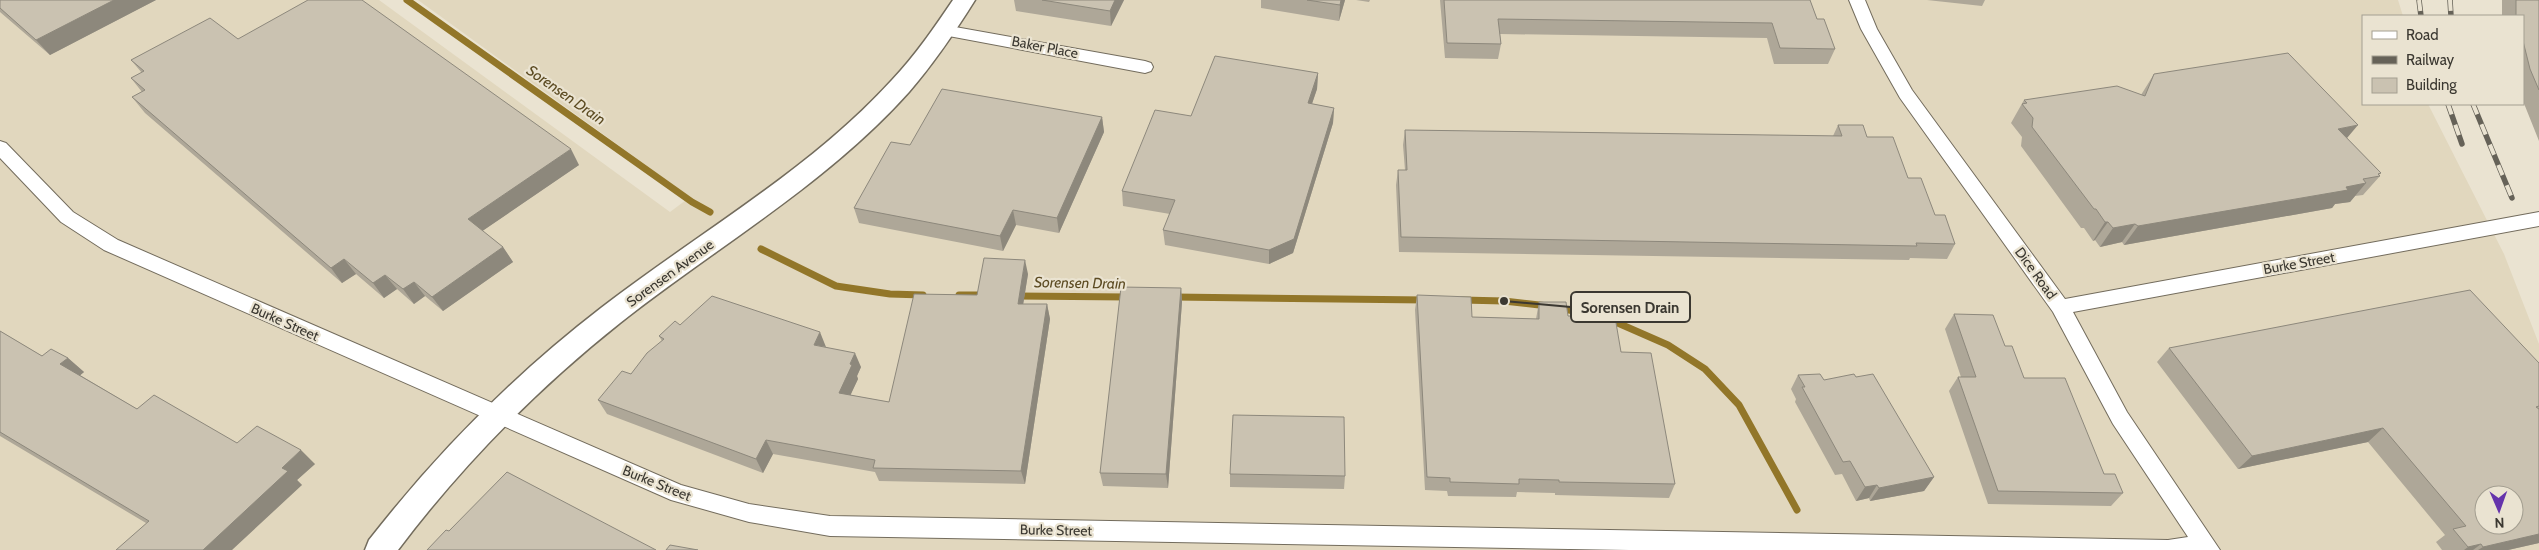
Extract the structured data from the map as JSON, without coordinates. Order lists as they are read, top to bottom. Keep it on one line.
{"streets":{"street":["Baker Place","Burke Street","Sorensen Avenue","Dice Road"]},"crossings":[["Baker Place","Sorensen Avenue"],["Burke Street","Sorensen Avenue"],["Burke Street","Dice Road"]],"water":["Sorensen Drain"],"places":["Sorensen Drain"],"legend":["Road","Railway","Building"],"north":"bottom"}
